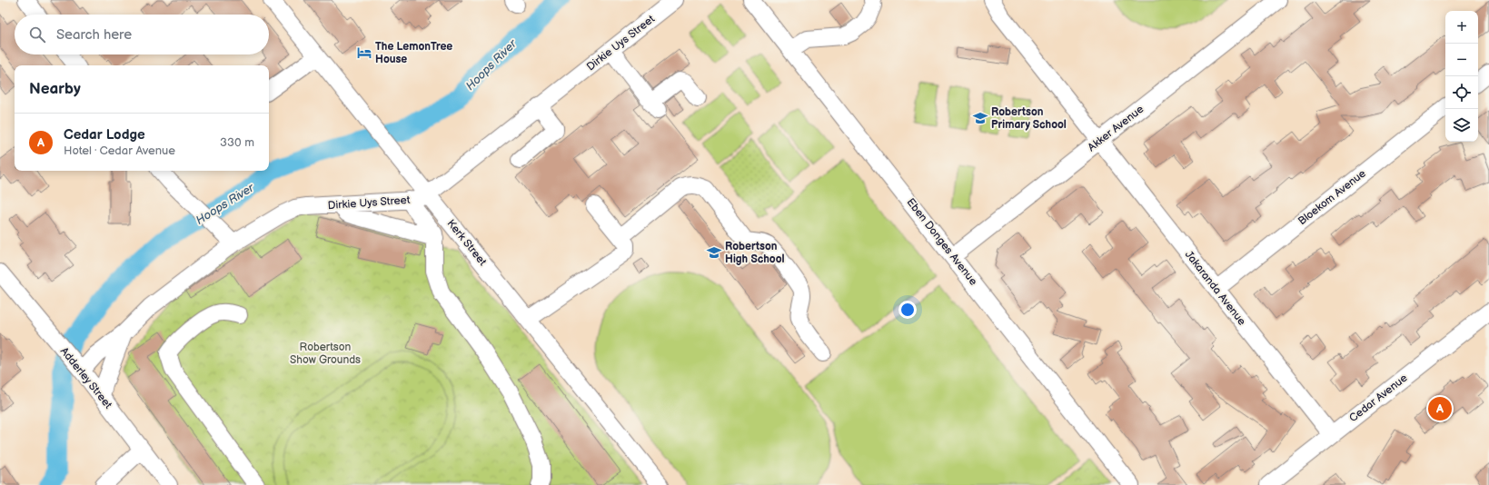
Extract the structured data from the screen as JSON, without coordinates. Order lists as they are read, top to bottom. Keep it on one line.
{"streets":{"street":["Dirkie Uys Street","Akker Avenue","Bloekom Avenue","Eben Donges Avenue","Kerk Street","Jakaranda Avenue","Adderley Street","Cedar Avenue"]},"crossings":[["Dirkie Uys Street","Kerk Street"],["Dirkie Uys Street","Adderley Street"],["Akker Avenue","Eben Donges Avenue"],["Akker Avenue","Jakaranda Avenue"],["Bloekom Avenue","Jakaranda Avenue"],["Jakaranda Avenue","Cedar Avenue"]],"water":["Hoops River"],"parks":["Robertson Show Grounds"],"places":{"hotel":["The LemonTree House"],"school or university":["Robertson Primary School","Robertson High School"]},"page":{"map_buttons":["+","−"],"search":"Search here","heading":"Nearby","list":[{"mark":"A","name":"Cedar Lodge","note":"Hotel · Cedar Avenue","value":"330 m"}],"pins":"A"}}
